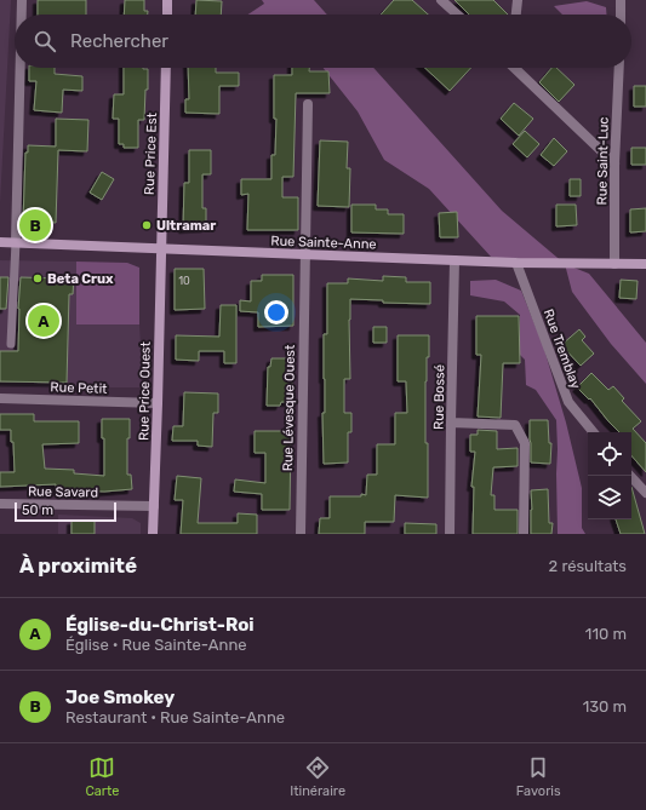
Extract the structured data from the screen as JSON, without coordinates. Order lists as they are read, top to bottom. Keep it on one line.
{"streets":{"street":["Rue Price Est","Rue Saint-Luc","Rue Sainte-Anne","Rue Tremblay","Rue Petit","Rue Price Ouest","Rue Bossé","Rue Lévesque Ouest","Rue Savard"]},"crossings":[["Rue Price Est","Rue Sainte-Anne"],["Rue Price Est","Rue Price Ouest"],["Rue Saint-Luc","Rue Sainte-Anne"],["Rue Sainte-Anne","Rue Tremblay"],["Rue Sainte-Anne","Rue Price Ouest"],["Rue Sainte-Anne","Rue Bossé"],["Rue Sainte-Anne","Rue Lévesque Ouest"],["Rue Petit","Rue Price Ouest"],["Rue Price Ouest","Rue Savard"]],"places":["Ultramar","Beta Crux"],"house_numbers":["10"],"scale_bar":"50 m","page":{"search":"Rechercher","pins":["B","A"],"scale":"50 m","heading":["À proximité","2 résultats"],"list":[{"mark":"A","name":"Église-du-Christ-Roi","note":"Église · Rue Sainte-Anne","value":"110 m"},{"mark":"B","name":"Joe Smokey","note":"Restaurant · Rue Sainte-Anne","value":"130 m"}],"nav":["Carte","Itinéraire","Favoris"]}}
